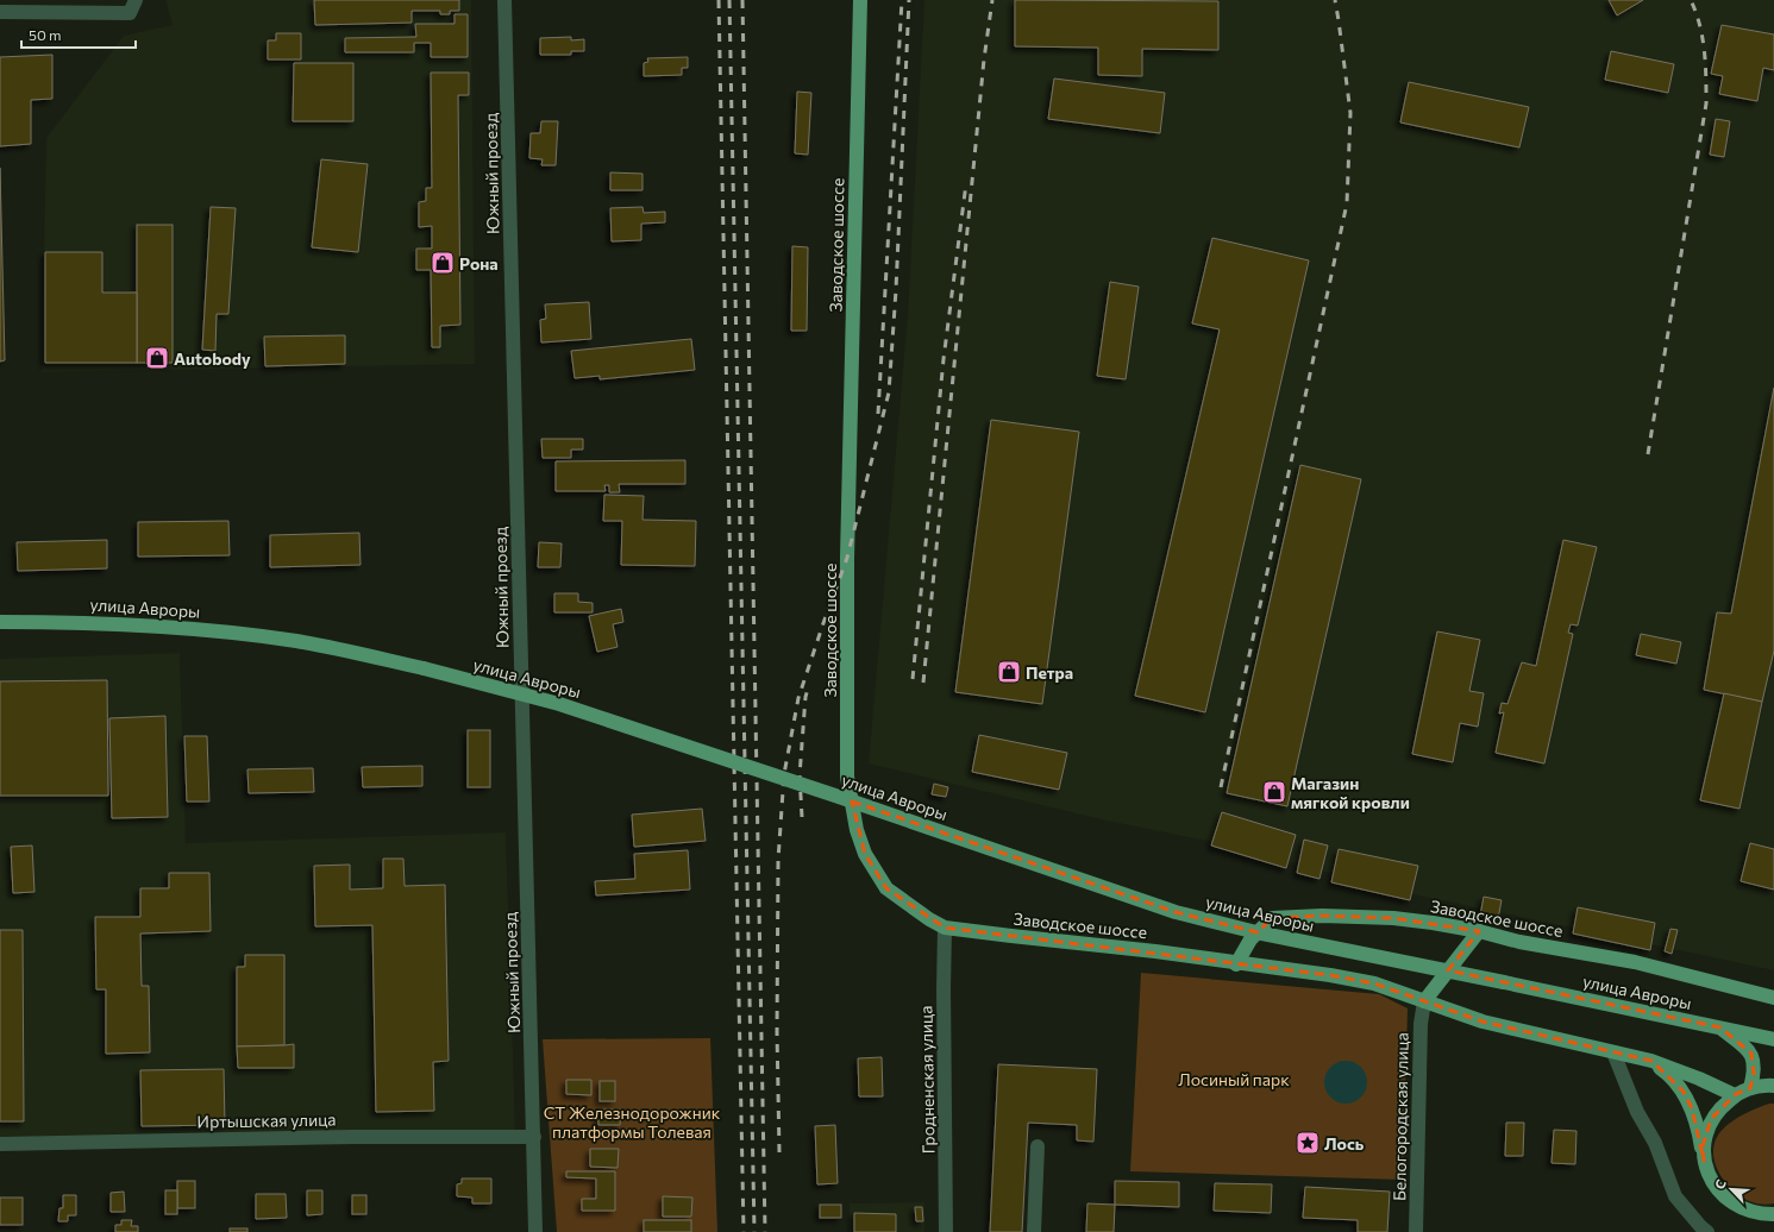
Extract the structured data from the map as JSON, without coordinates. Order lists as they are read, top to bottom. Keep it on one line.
{"streets":{"main road":["Заводское шоссе","улица Авроры"],"street":["Южный проезд","Гродненская улица","Белогородская улица","Иртышская улица"]},"crossings":[["Южный проезд","Иртышская улица"],["Заводское шоссе","Гродненская улица"],["Заводское шоссе","Белогородская улица"]],"parks":["Лосиный парк","СТ Железнодорожник платформы Толевая"],"places":{"shop":["Рона","Autobody","Петра","Магазин мягкой кровли"],"place":["Лось"]},"scale_bar":"50 m","north":"top left"}
